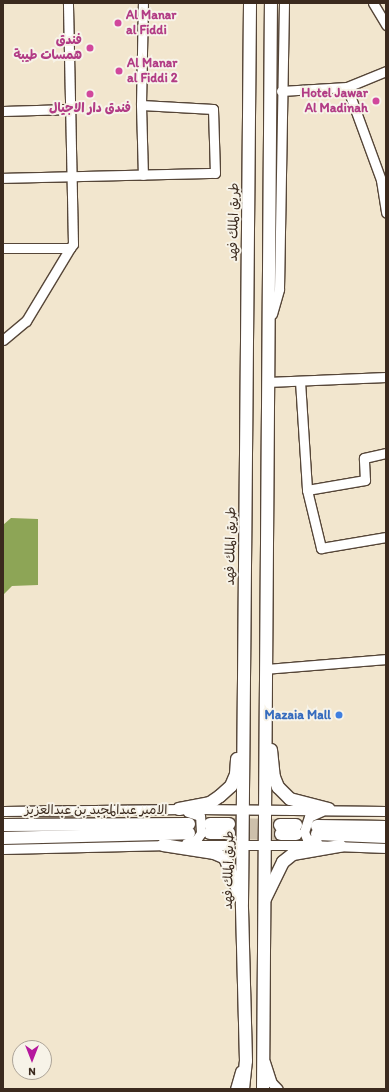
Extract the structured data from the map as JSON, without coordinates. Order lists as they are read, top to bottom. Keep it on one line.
{"streets":{"main road":["طريق الملك فهد","الامير عبدالمجيد بن عبدالعزيز"]},"places":["Al Manar al Fiddi","فندق همسات طيبة","Al Manar al Fiddi 2","فندق دار الاجيال","Hotel Jawar Al Madinah","Mazaia Mall"],"north":"bottom"}
